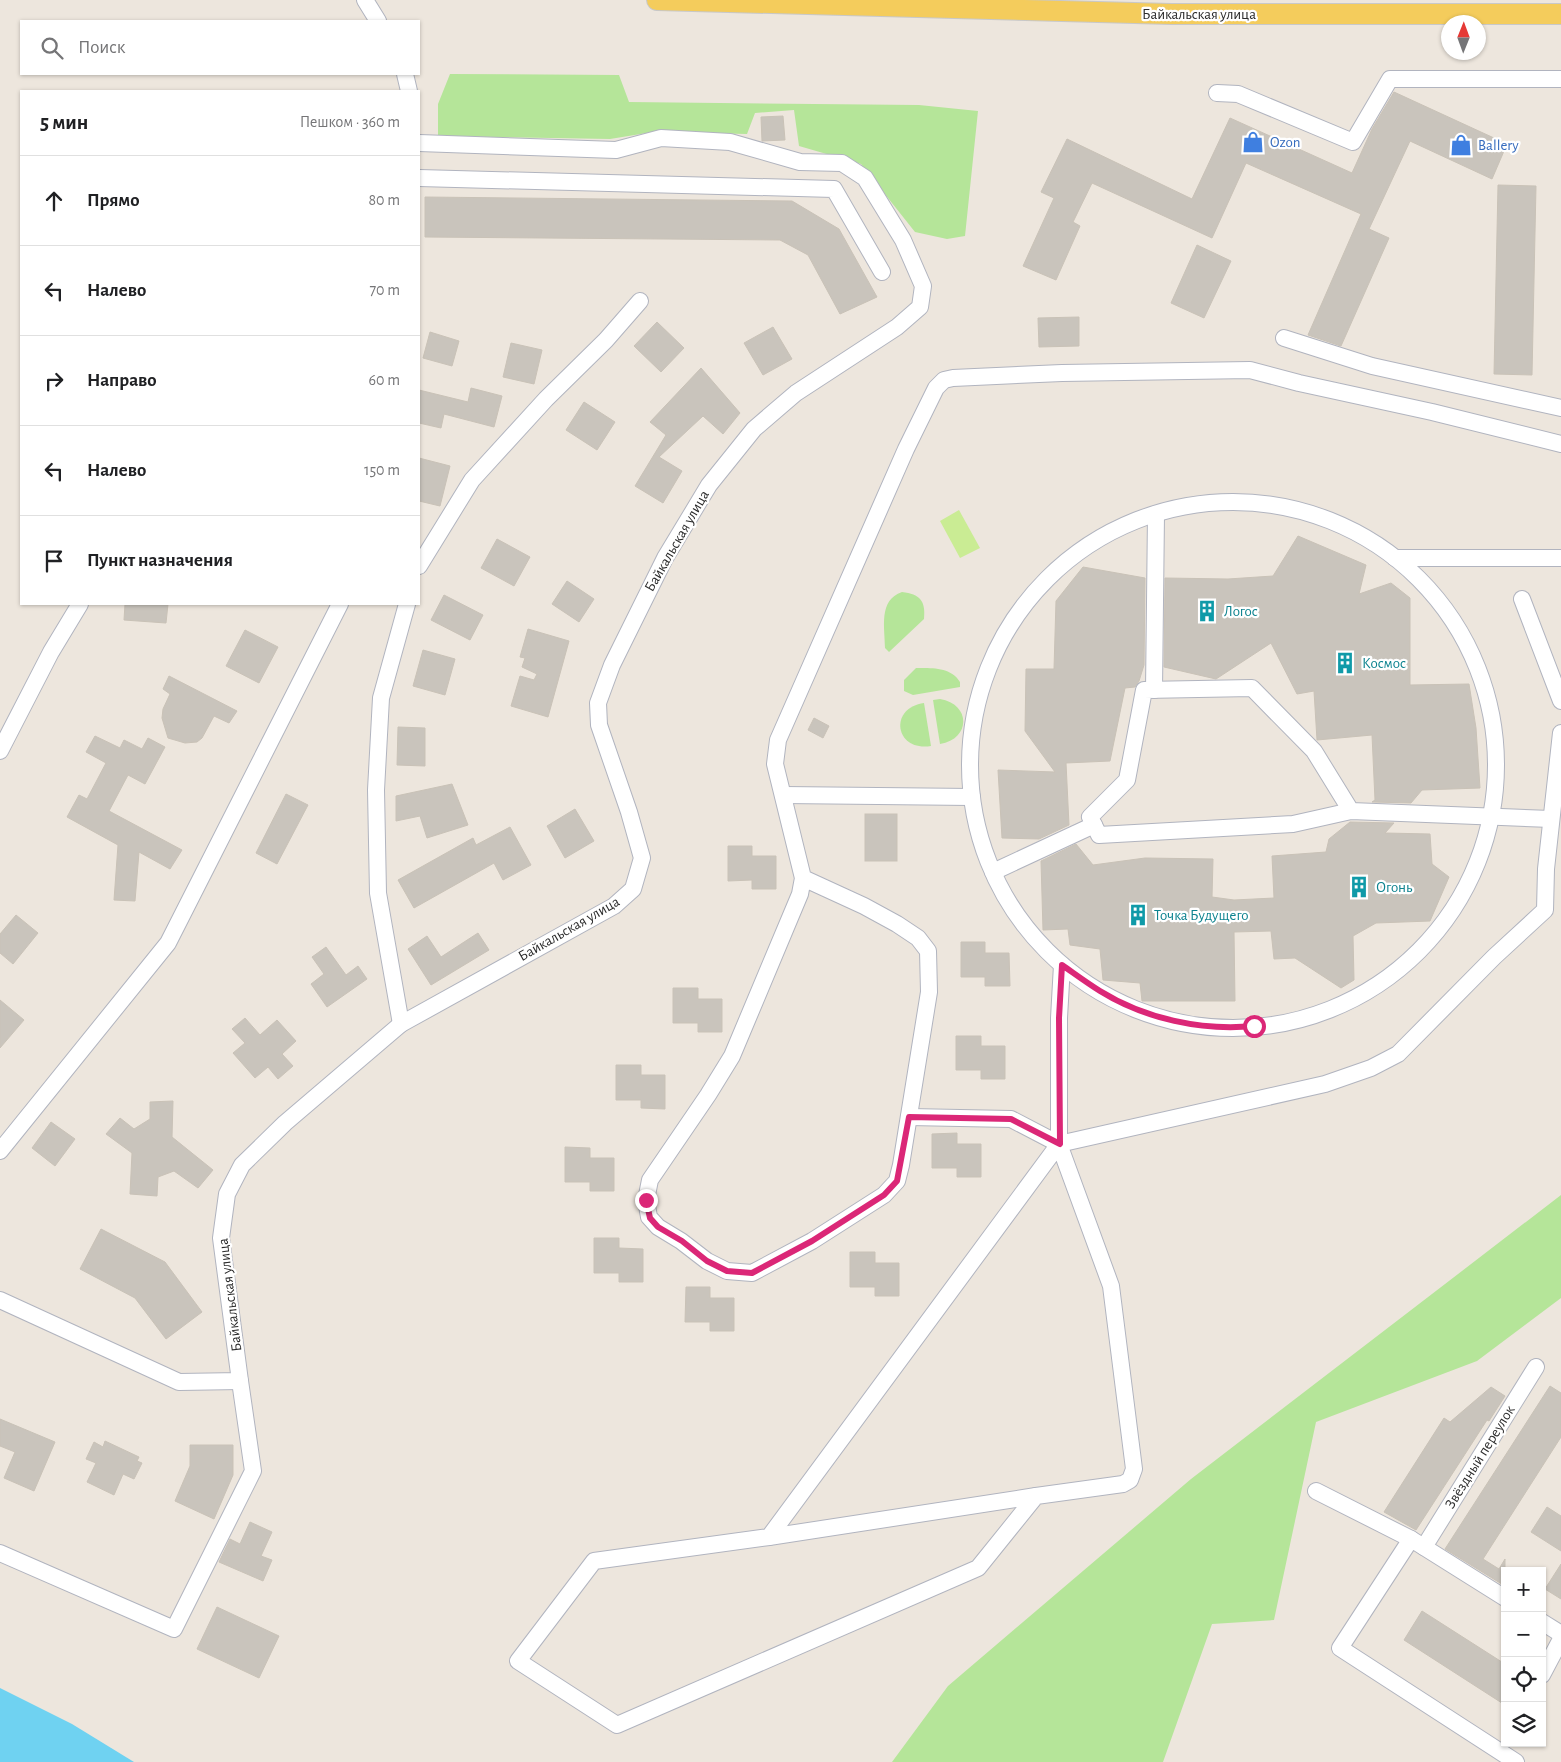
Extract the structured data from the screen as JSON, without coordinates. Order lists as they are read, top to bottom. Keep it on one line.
{"streets":{"main road":["Байкальская улица"],"street":["Звёздный переулок"]},"places":{"shop":["Ozon","Ballery"],"building":["Логос","Космос","Огонь","Точка Будущего"]},"north":"top","page":{"search":"Поиск","heading":["5 мин","Пешком · 360 m"],"list":[["Прямо","80 m"],["Налево","70 m"],["Направо","60 m"],["Налево","150 m"],"Пункт назначения"],"map_buttons":["+","−"]}}
